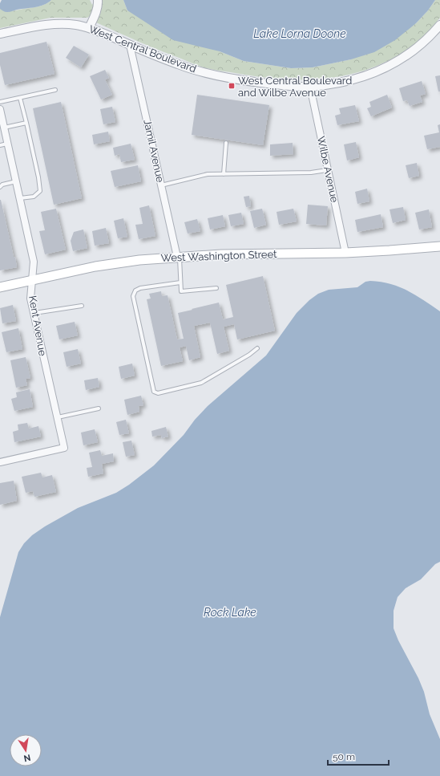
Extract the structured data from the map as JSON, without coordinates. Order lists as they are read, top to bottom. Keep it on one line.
{"streets":{"main road":["West Washington Street"],"street":["West Central Boulevard","Jamil Avenue","Wilbe Avenue","Kent Avenue"]},"crossings":[["West Central Boulevard","Jamil Avenue"],["West Central Boulevard","Wilbe Avenue"],["Jamil Avenue","West Washington Street"],["Wilbe Avenue","West Washington Street"],["West Washington Street","Kent Avenue"]],"water":["Lake Lorna Doone","Rock Lake"],"places":{"transit":["West Central Boulevard and Wilbe Avenue"]},"scale_bar":"50 m","north":"bottom"}
